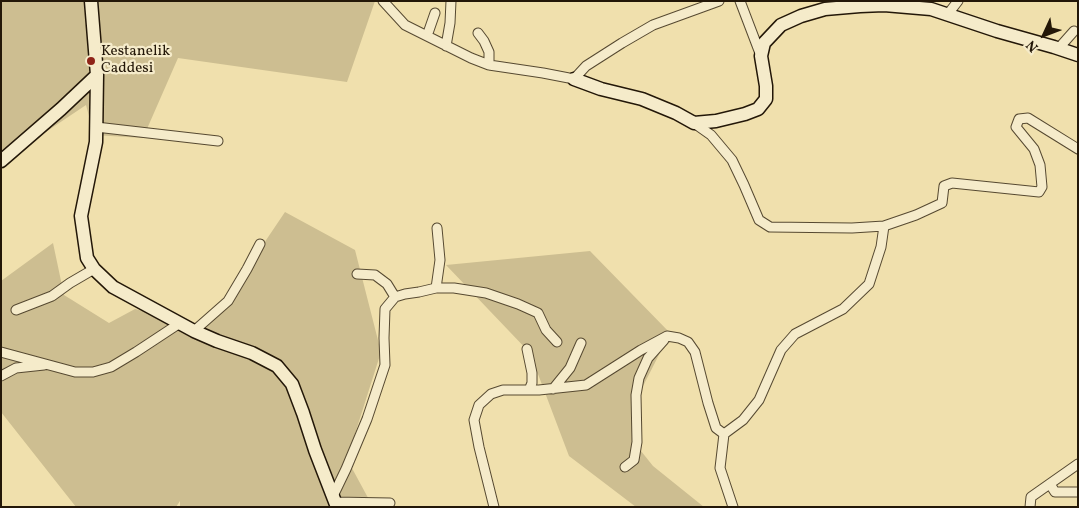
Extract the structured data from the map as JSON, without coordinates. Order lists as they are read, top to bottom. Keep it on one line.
{"places":["Kestanelik Caddesi"],"north":"bottom left"}
